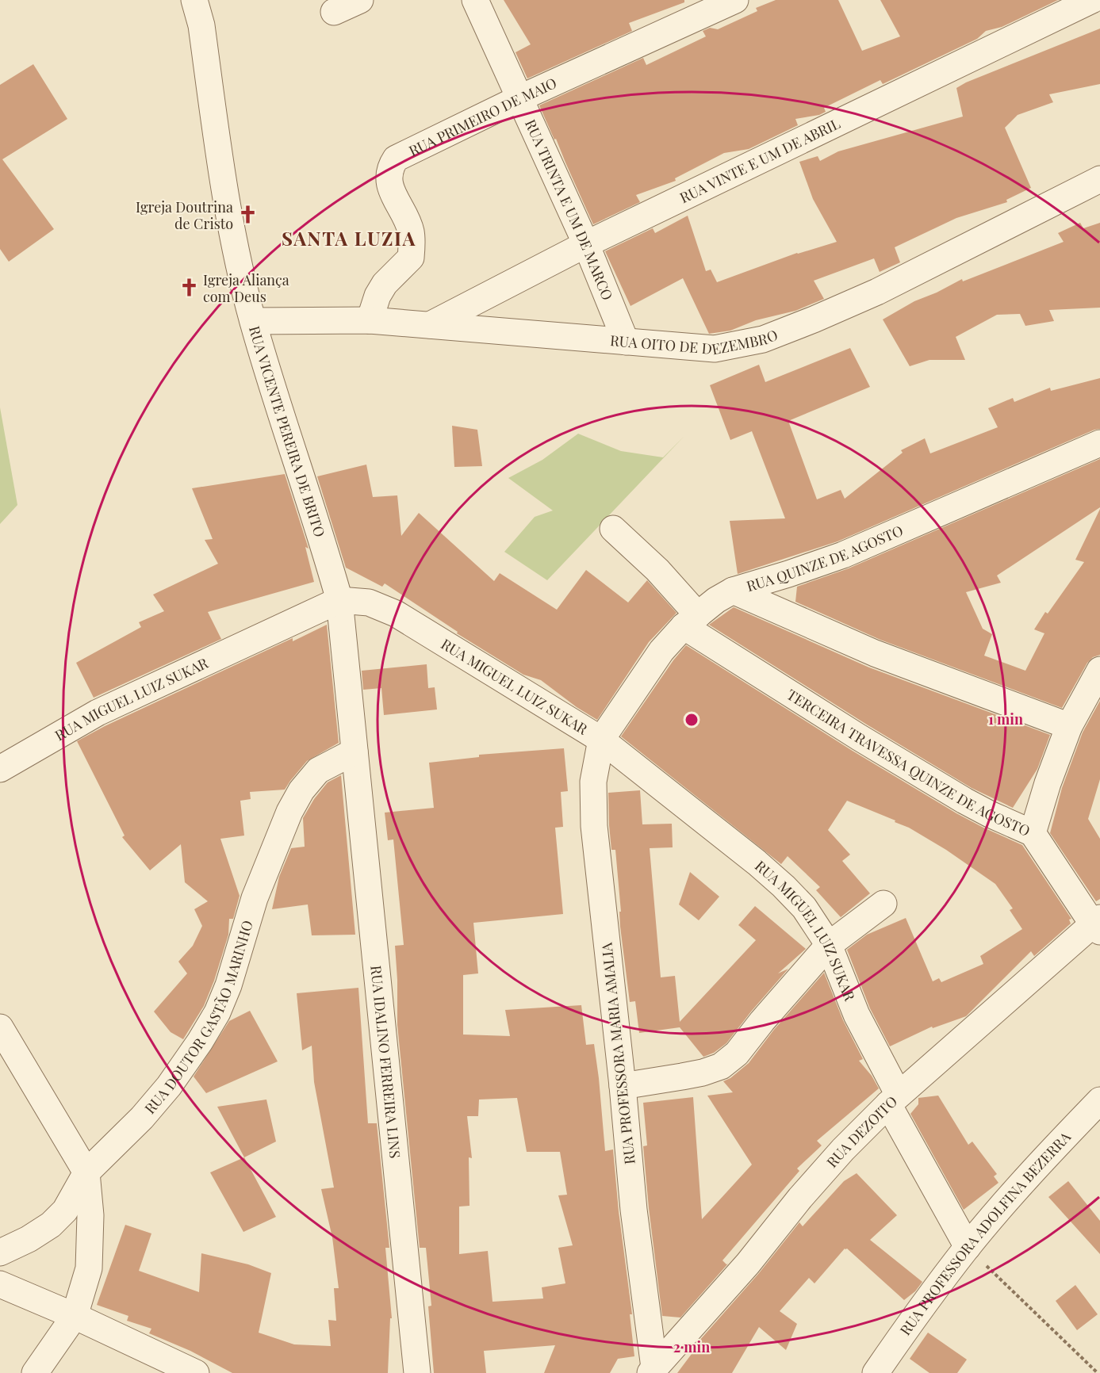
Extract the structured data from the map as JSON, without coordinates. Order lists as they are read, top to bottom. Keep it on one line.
{"streets":{"street":["RUA PRIMEIRO DE MAIO","RUA VINTE E UM DE ABRIL","RUA TRINTA E UM DE MARCO","RUA OITO DE DEZEMBRO","RUA VICENTE PEREIRA DE BRITO","RUA QUINZE DE AGOSTO","RUA MIGUEL LUIZ SUKAR","TERCEIRA TRAVESSA QUINZE DE AGOSTO","RUA DOUTOR GASTÃO MARINHO","RUA PROFESSORA MARIA AMALIA","RUA IDALINO FERREIRA LINS","RUA DEZOITO","RUA PROFESSORA ADOLFINA BEZERRA"]},"crossings":[["RUA PRIMEIRO DE MAIO","RUA TRINTA E UM DE MARCO"],["RUA PRIMEIRO DE MAIO","RUA OITO DE DEZEMBRO"],["RUA VINTE E UM DE ABRIL","RUA TRINTA E UM DE MARCO"],["RUA VINTE E UM DE ABRIL","RUA OITO DE DEZEMBRO"],["RUA TRINTA E UM DE MARCO","RUA OITO DE DEZEMBRO"],["RUA OITO DE DEZEMBRO","RUA VICENTE PEREIRA DE BRITO"],["RUA VICENTE PEREIRA DE BRITO","RUA MIGUEL LUIZ SUKAR"],["RUA VICENTE PEREIRA DE BRITO","RUA DOUTOR GASTÃO MARINHO"],["RUA VICENTE PEREIRA DE BRITO","RUA IDALINO FERREIRA LINS"],["RUA QUINZE DE AGOSTO","RUA MIGUEL LUIZ SUKAR"],["RUA QUINZE DE AGOSTO","TERCEIRA TRAVESSA QUINZE DE AGOSTO"],["RUA QUINZE DE AGOSTO","RUA PROFESSORA MARIA AMALIA"],["RUA MIGUEL LUIZ SUKAR","RUA PROFESSORA MARIA AMALIA"],["RUA MIGUEL LUIZ SUKAR","RUA DEZOITO"],["RUA MIGUEL LUIZ SUKAR","RUA PROFESSORA ADOLFINA BEZERRA"],["TERCEIRA TRAVESSA QUINZE DE AGOSTO","RUA DEZOITO"],["RUA DOUTOR GASTÃO MARINHO","RUA IDALINO FERREIRA LINS"],["RUA PROFESSORA MARIA AMALIA","RUA DEZOITO"]],"districts":["SANTA LUZIA"],"places":{"church":["Igreja Doutrina de Cristo","Igreja Aliança com Deus"]},"rings":["1 min","2 min"]}
